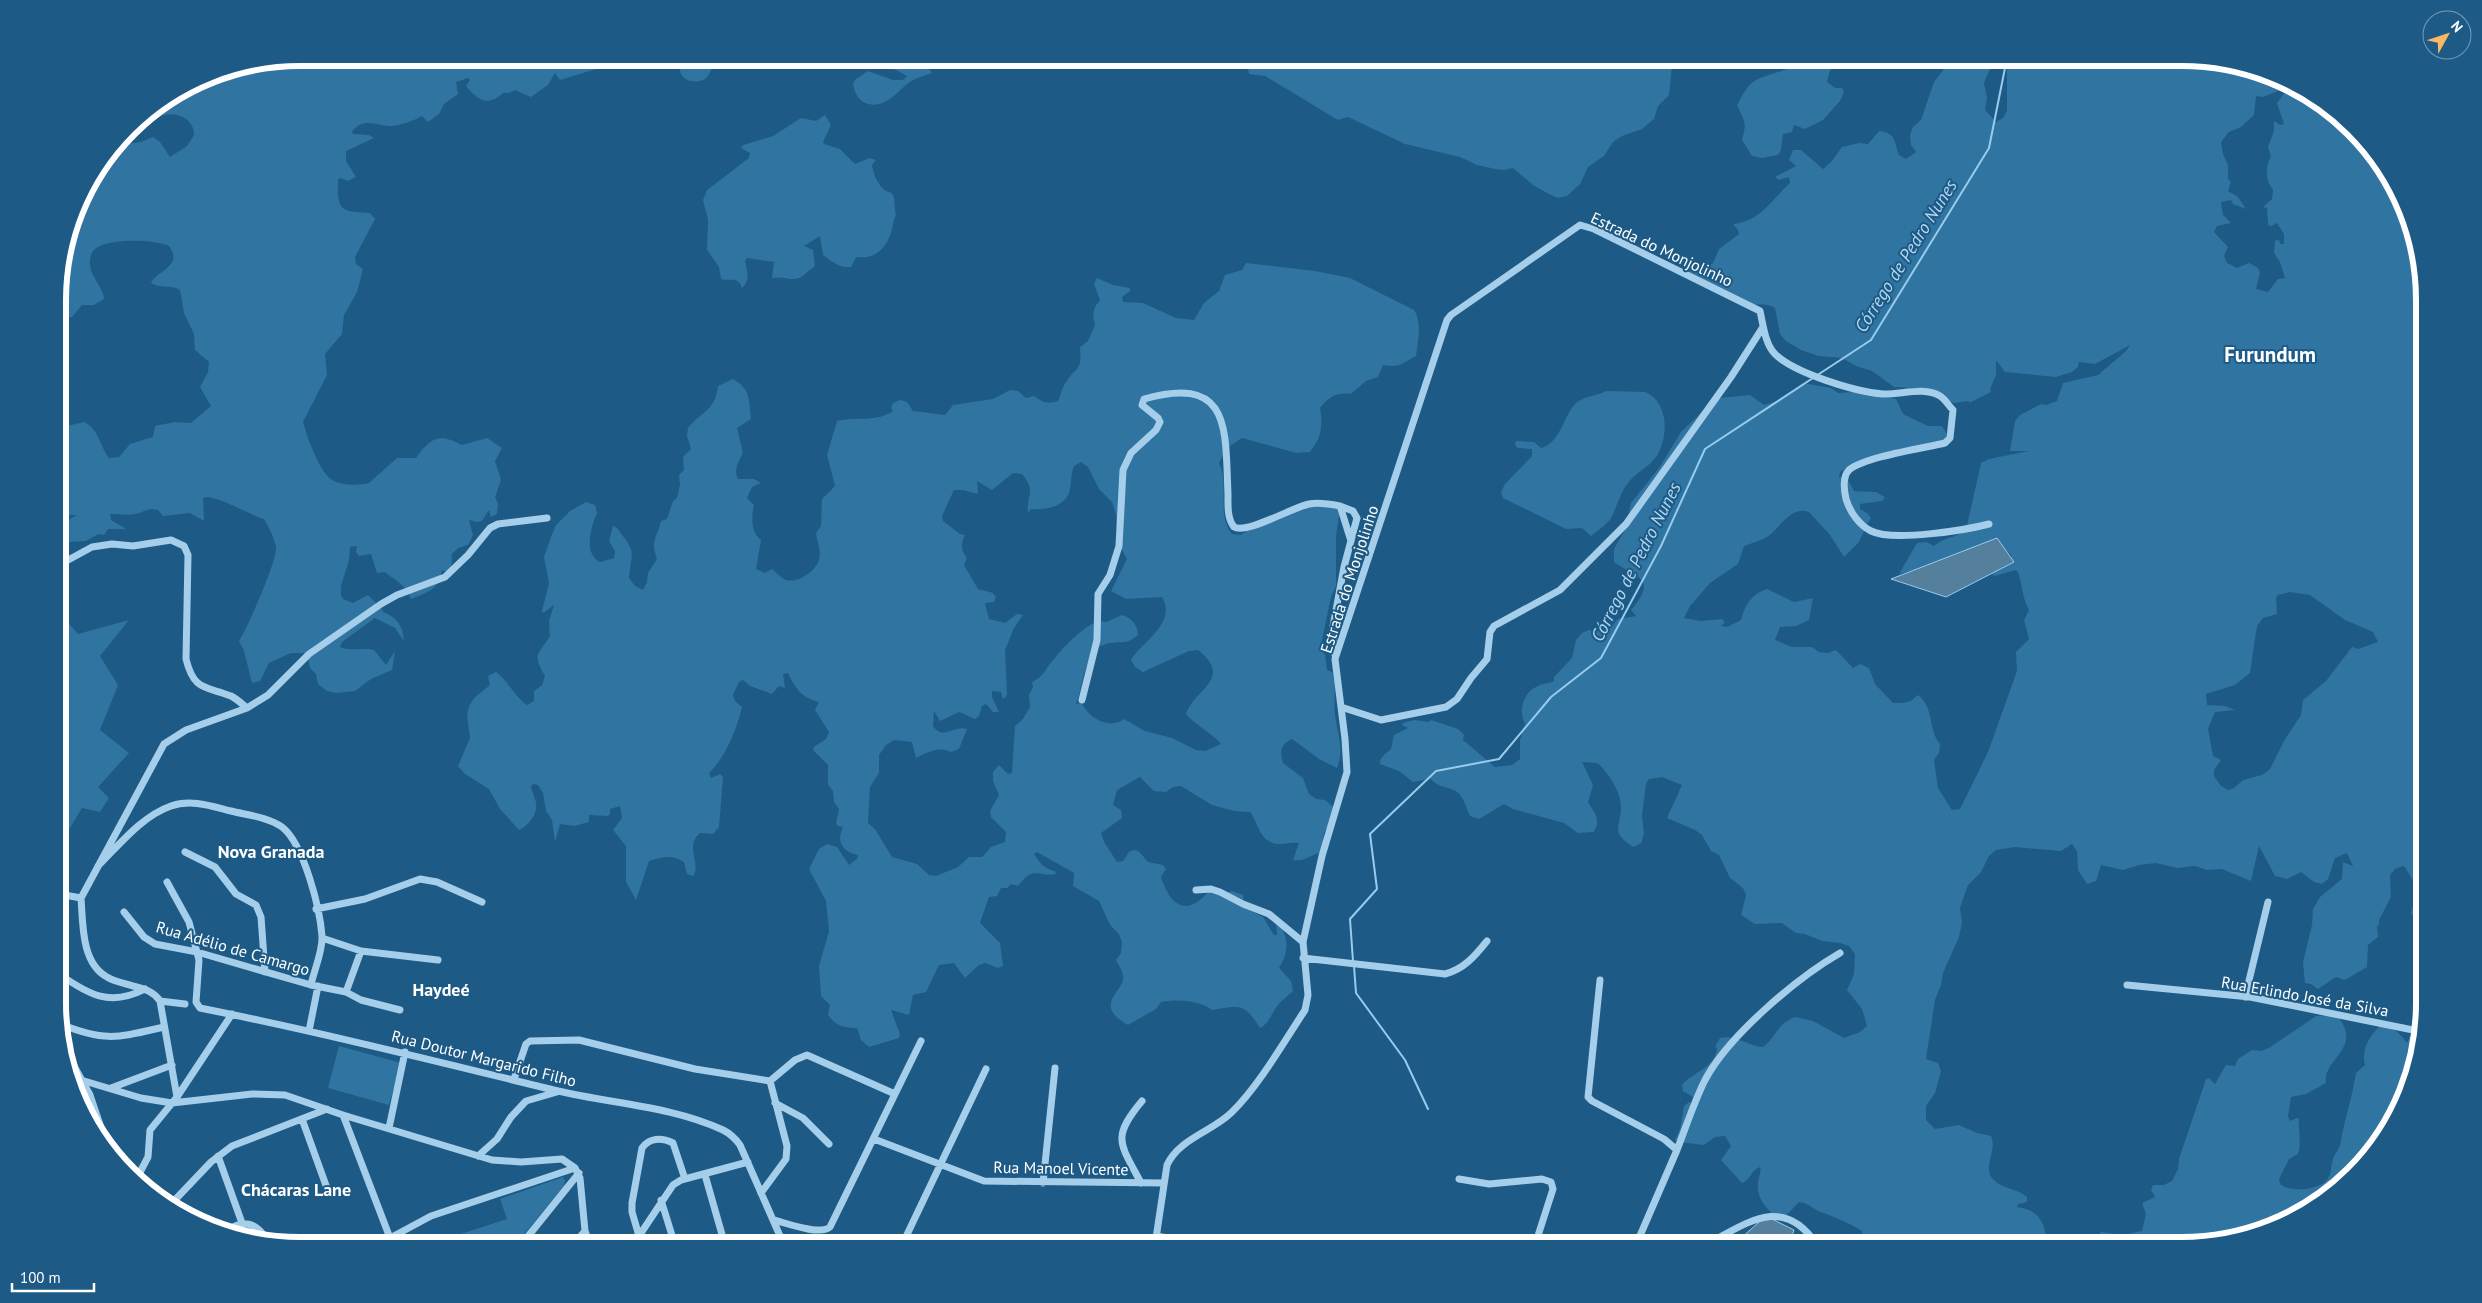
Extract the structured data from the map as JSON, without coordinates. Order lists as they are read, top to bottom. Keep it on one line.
{"streets":{"street":["Estrada do Monjolinho","Rua Adélio de Camargo","Rua Erlindo José da Silva","Rua Doutor Margarido Filho","Rua Manoel Vicente"]},"crossings":[["Estrada do Monjolinho","Rua Manoel Vicente"],["Rua Adélio de Camargo","Rua Doutor Margarido Filho"]],"districts":["Furundum","Nova Granada","Haydeé","Chácaras Lane"],"water":["Córrego de Pedro Nunes"],"scale_bar":"100 m","north":"top right"}
